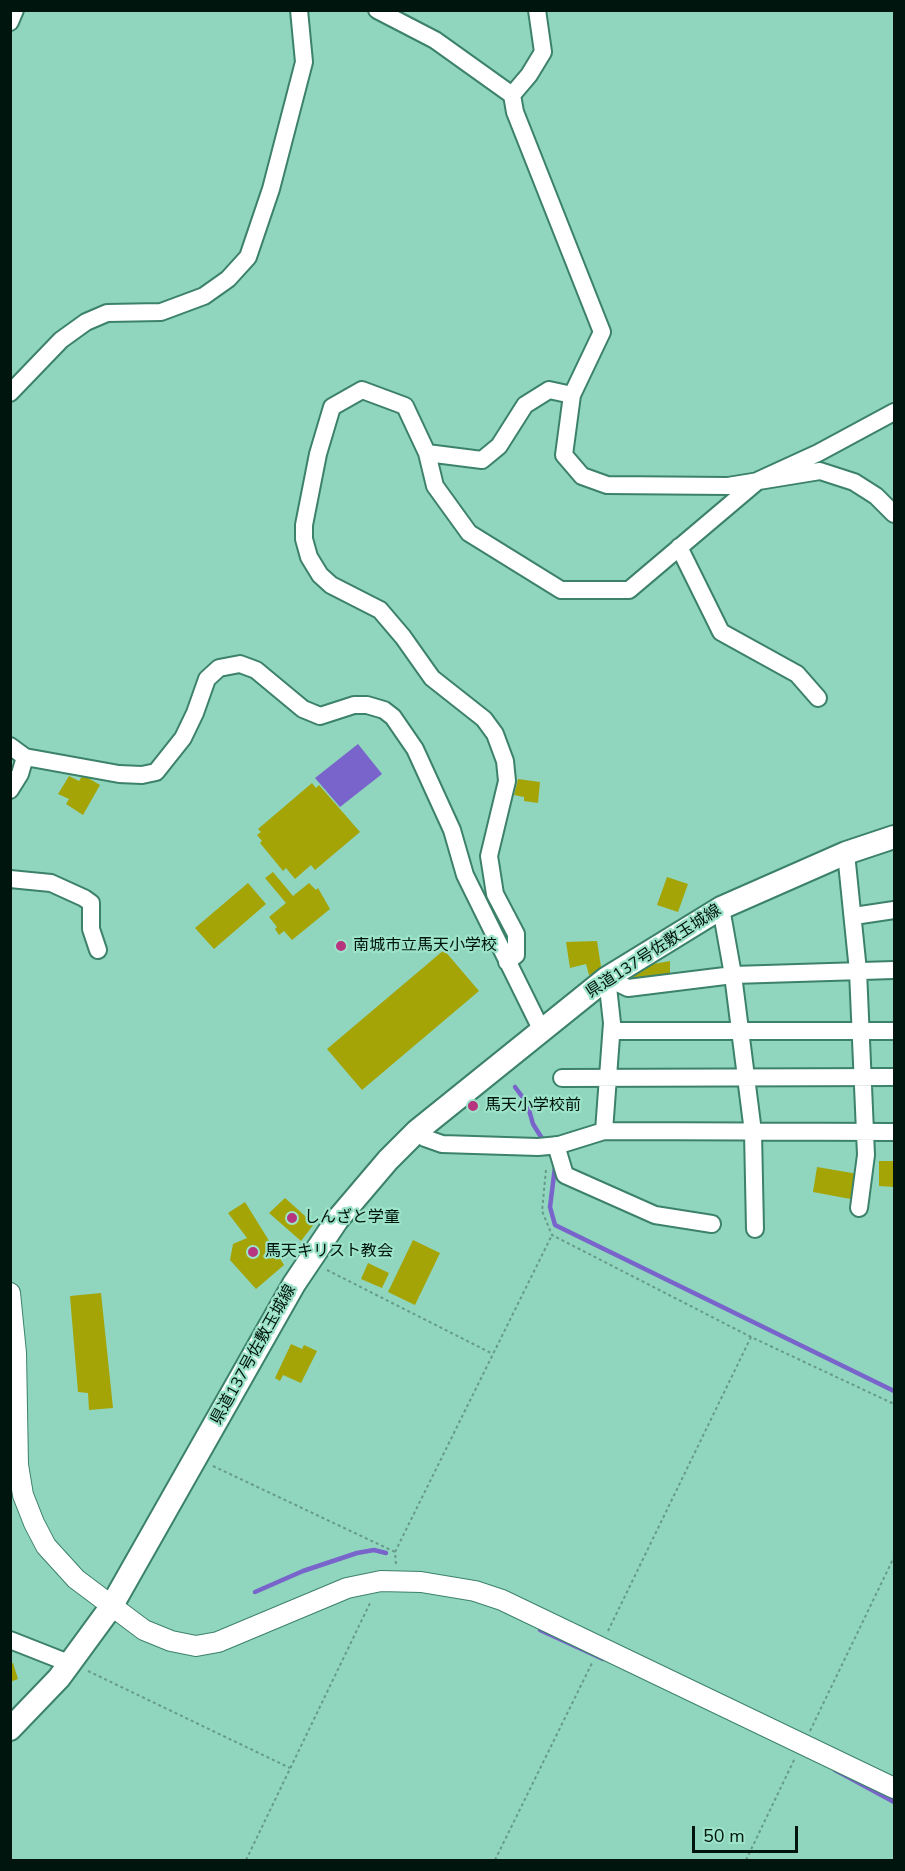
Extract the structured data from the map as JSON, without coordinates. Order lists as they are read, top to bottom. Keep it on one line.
{"streets":{"main road":["県道137号佐敷玉城線"]},"places":["南城市立馬天小学校","馬天小学校前","しんざと学童","馬天キリスト教会"],"scale_bar":"50 m"}
